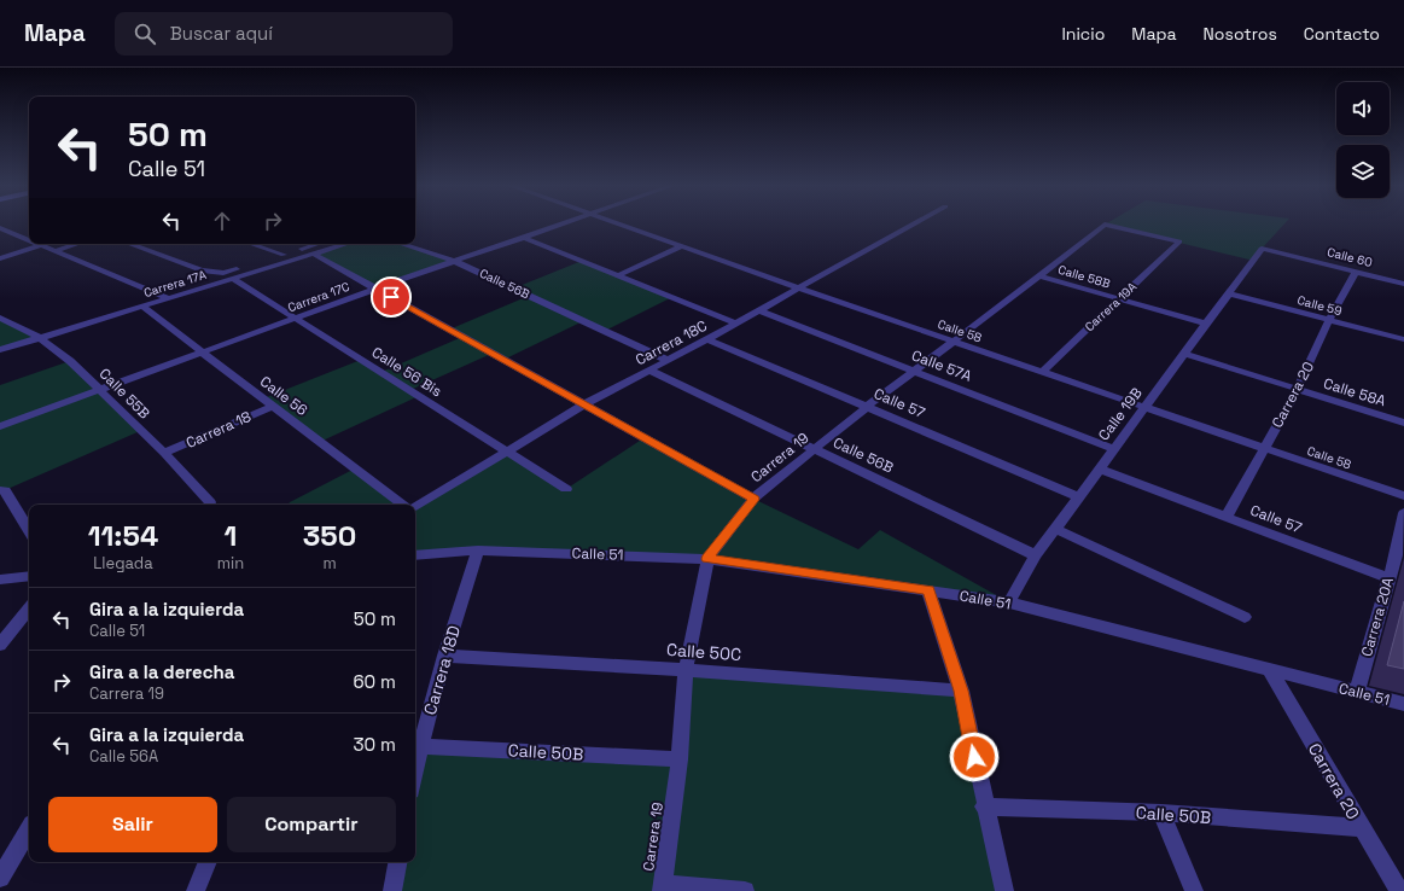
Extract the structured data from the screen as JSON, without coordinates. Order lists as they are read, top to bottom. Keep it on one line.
{"streets":{"street":["Calle 60","Calle 58B","Carrera 17A","Calle 56B","Carrera 17C","Calle 59","Carrera 19A","Calle 58","Carrera 18C","Calle 57A","Calle 56 Bis","Calle 58A","Calle 55B","Carrera 20","Calle 56","Calle 57","Calle 19B","Carrera 18","Carrera 19","Calle 51","Carrera 20A","Calle 50C","Carrera 18D","Calle 50B"]},"crossings":[["Calle 60","Carrera 20"],["Calle 60","Calle 19B"],["Calle 58B","Carrera 19A"],["Calle 58B","Calle 19B"],["Calle 58B","Carrera 19"],["Carrera 17A","Calle 56 Bis"],["Carrera 17A","Calle 55B"],["Carrera 17A","Calle 56"],["Calle 56B","Carrera 17C"],["Calle 56B","Carrera 18C"],["Calle 56B","Calle 19B"],["Calle 56B","Carrera 19"],["Carrera 17C","Calle 56 Bis"],["Carrera 17C","Calle 55B"],["Carrera 17C","Calle 56"],["Calle 59","Carrera 20"],["Calle 59","Calle 19B"],["Carrera 19A","Calle 58"],["Carrera 19A","Carrera 19"],["Calle 58","Carrera 18C"],["Calle 58","Carrera 20"],["Calle 58","Calle 19B"],["Calle 58","Carrera 19"],["Carrera 18C","Calle 57A"],["Carrera 18C","Calle 56 Bis"],["Carrera 18C","Calle 57"],["Calle 57A","Calle 19B"],["Calle 57A","Carrera 19"],["Calle 58A","Carrera 20"],["Calle 58A","Calle 19B"],["Calle 55B","Carrera 18"],["Carrera 20","Calle 57"],["Carrera 20","Calle 51"],["Carrera 20","Calle 50B"],["Calle 56","Carrera 18"],["Calle 57","Calle 19B"],["Calle 57","Carrera 19"],["Calle 57","Carrera 20A"],["Calle 19B","Calle 51"],["Carrera 19","Calle 51"],["Carrera 19","Calle 50C"],["Carrera 19","Calle 50B"],["Calle 51","Carrera 20A"],["Calle 51","Carrera 18D"],["Calle 50C","Carrera 18D"],["Carrera 18D","Calle 50B"]],"page":{"header":"Mapa","search":"Buscar aquí","nav":["Inicio","Mapa","Nosotros","Contacto"],"turn":["50 m","Calle 51"],"eta":["11:54","Llegada","1","min","350","m"],"list":[{"name":"Gira a la izquierda","note":"Calle 51","value":"50 m"},{"name":"Gira a la derecha","note":"Carrera 19","value":"60 m"},{"name":"Gira a la izquierda","note":"Calle 56A","value":"30 m"}],"buttons":["Salir","Compartir"]}}
